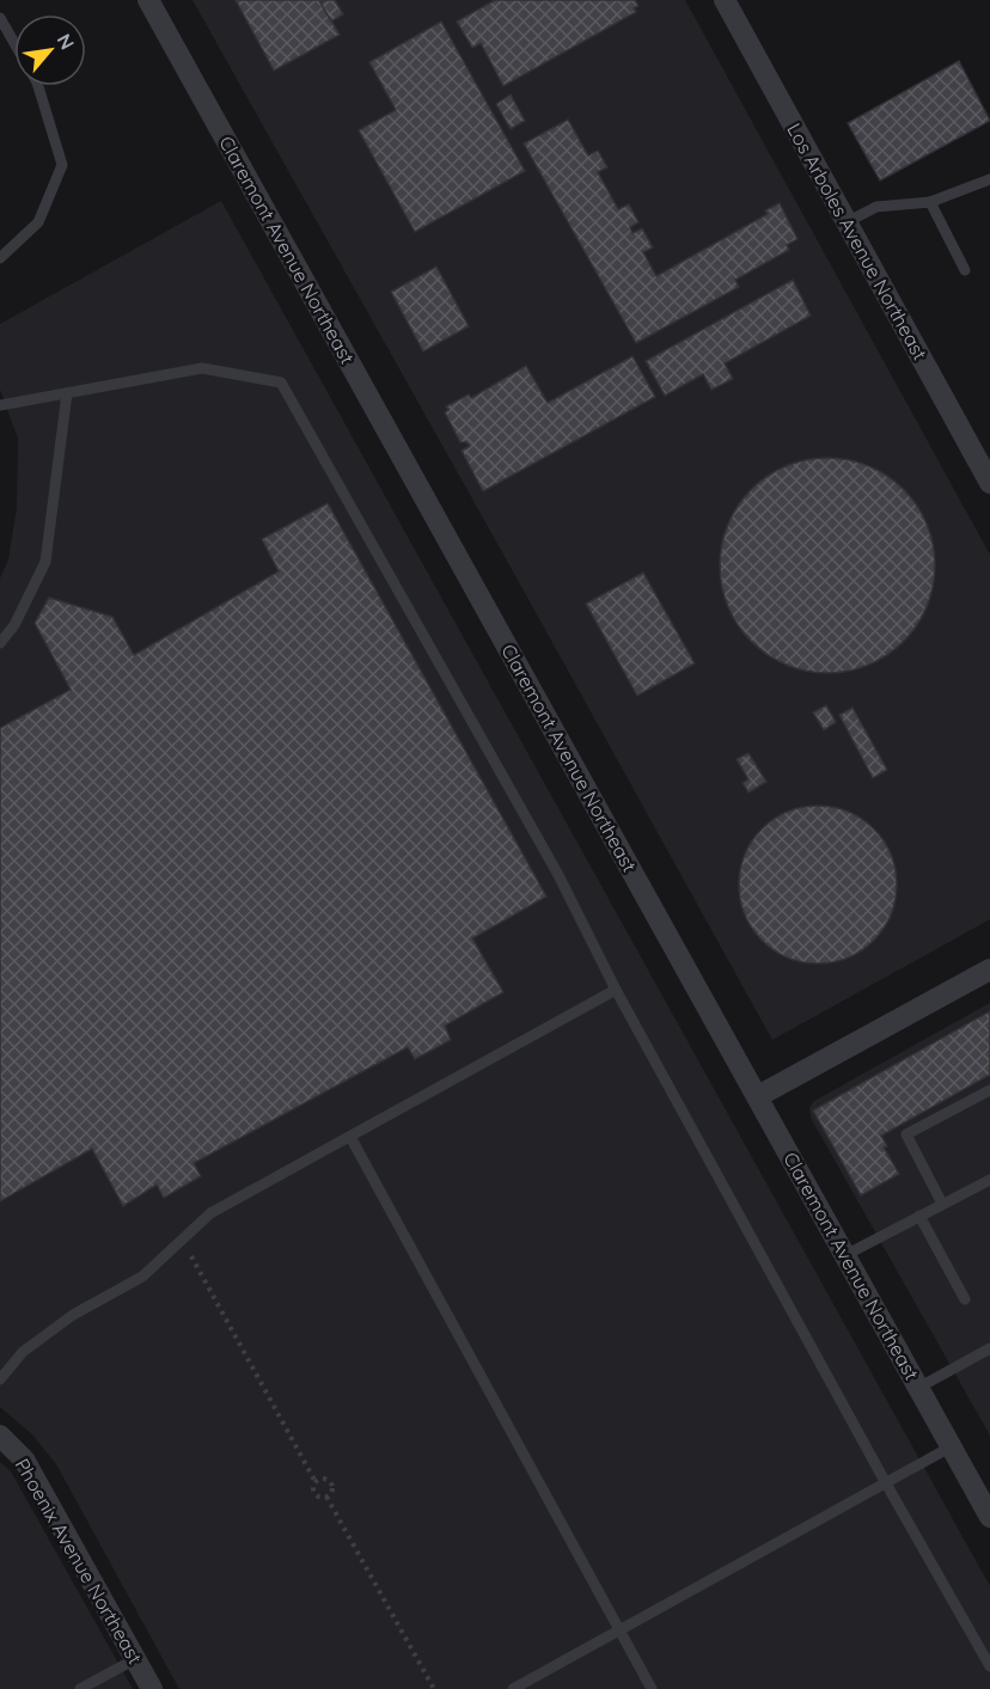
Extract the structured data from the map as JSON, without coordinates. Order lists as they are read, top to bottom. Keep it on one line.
{"streets":{"street":["Los Arboles Avenue Northeast","Claremont Avenue Northeast","Phoenix Avenue Northeast"]},"north":"top right"}
